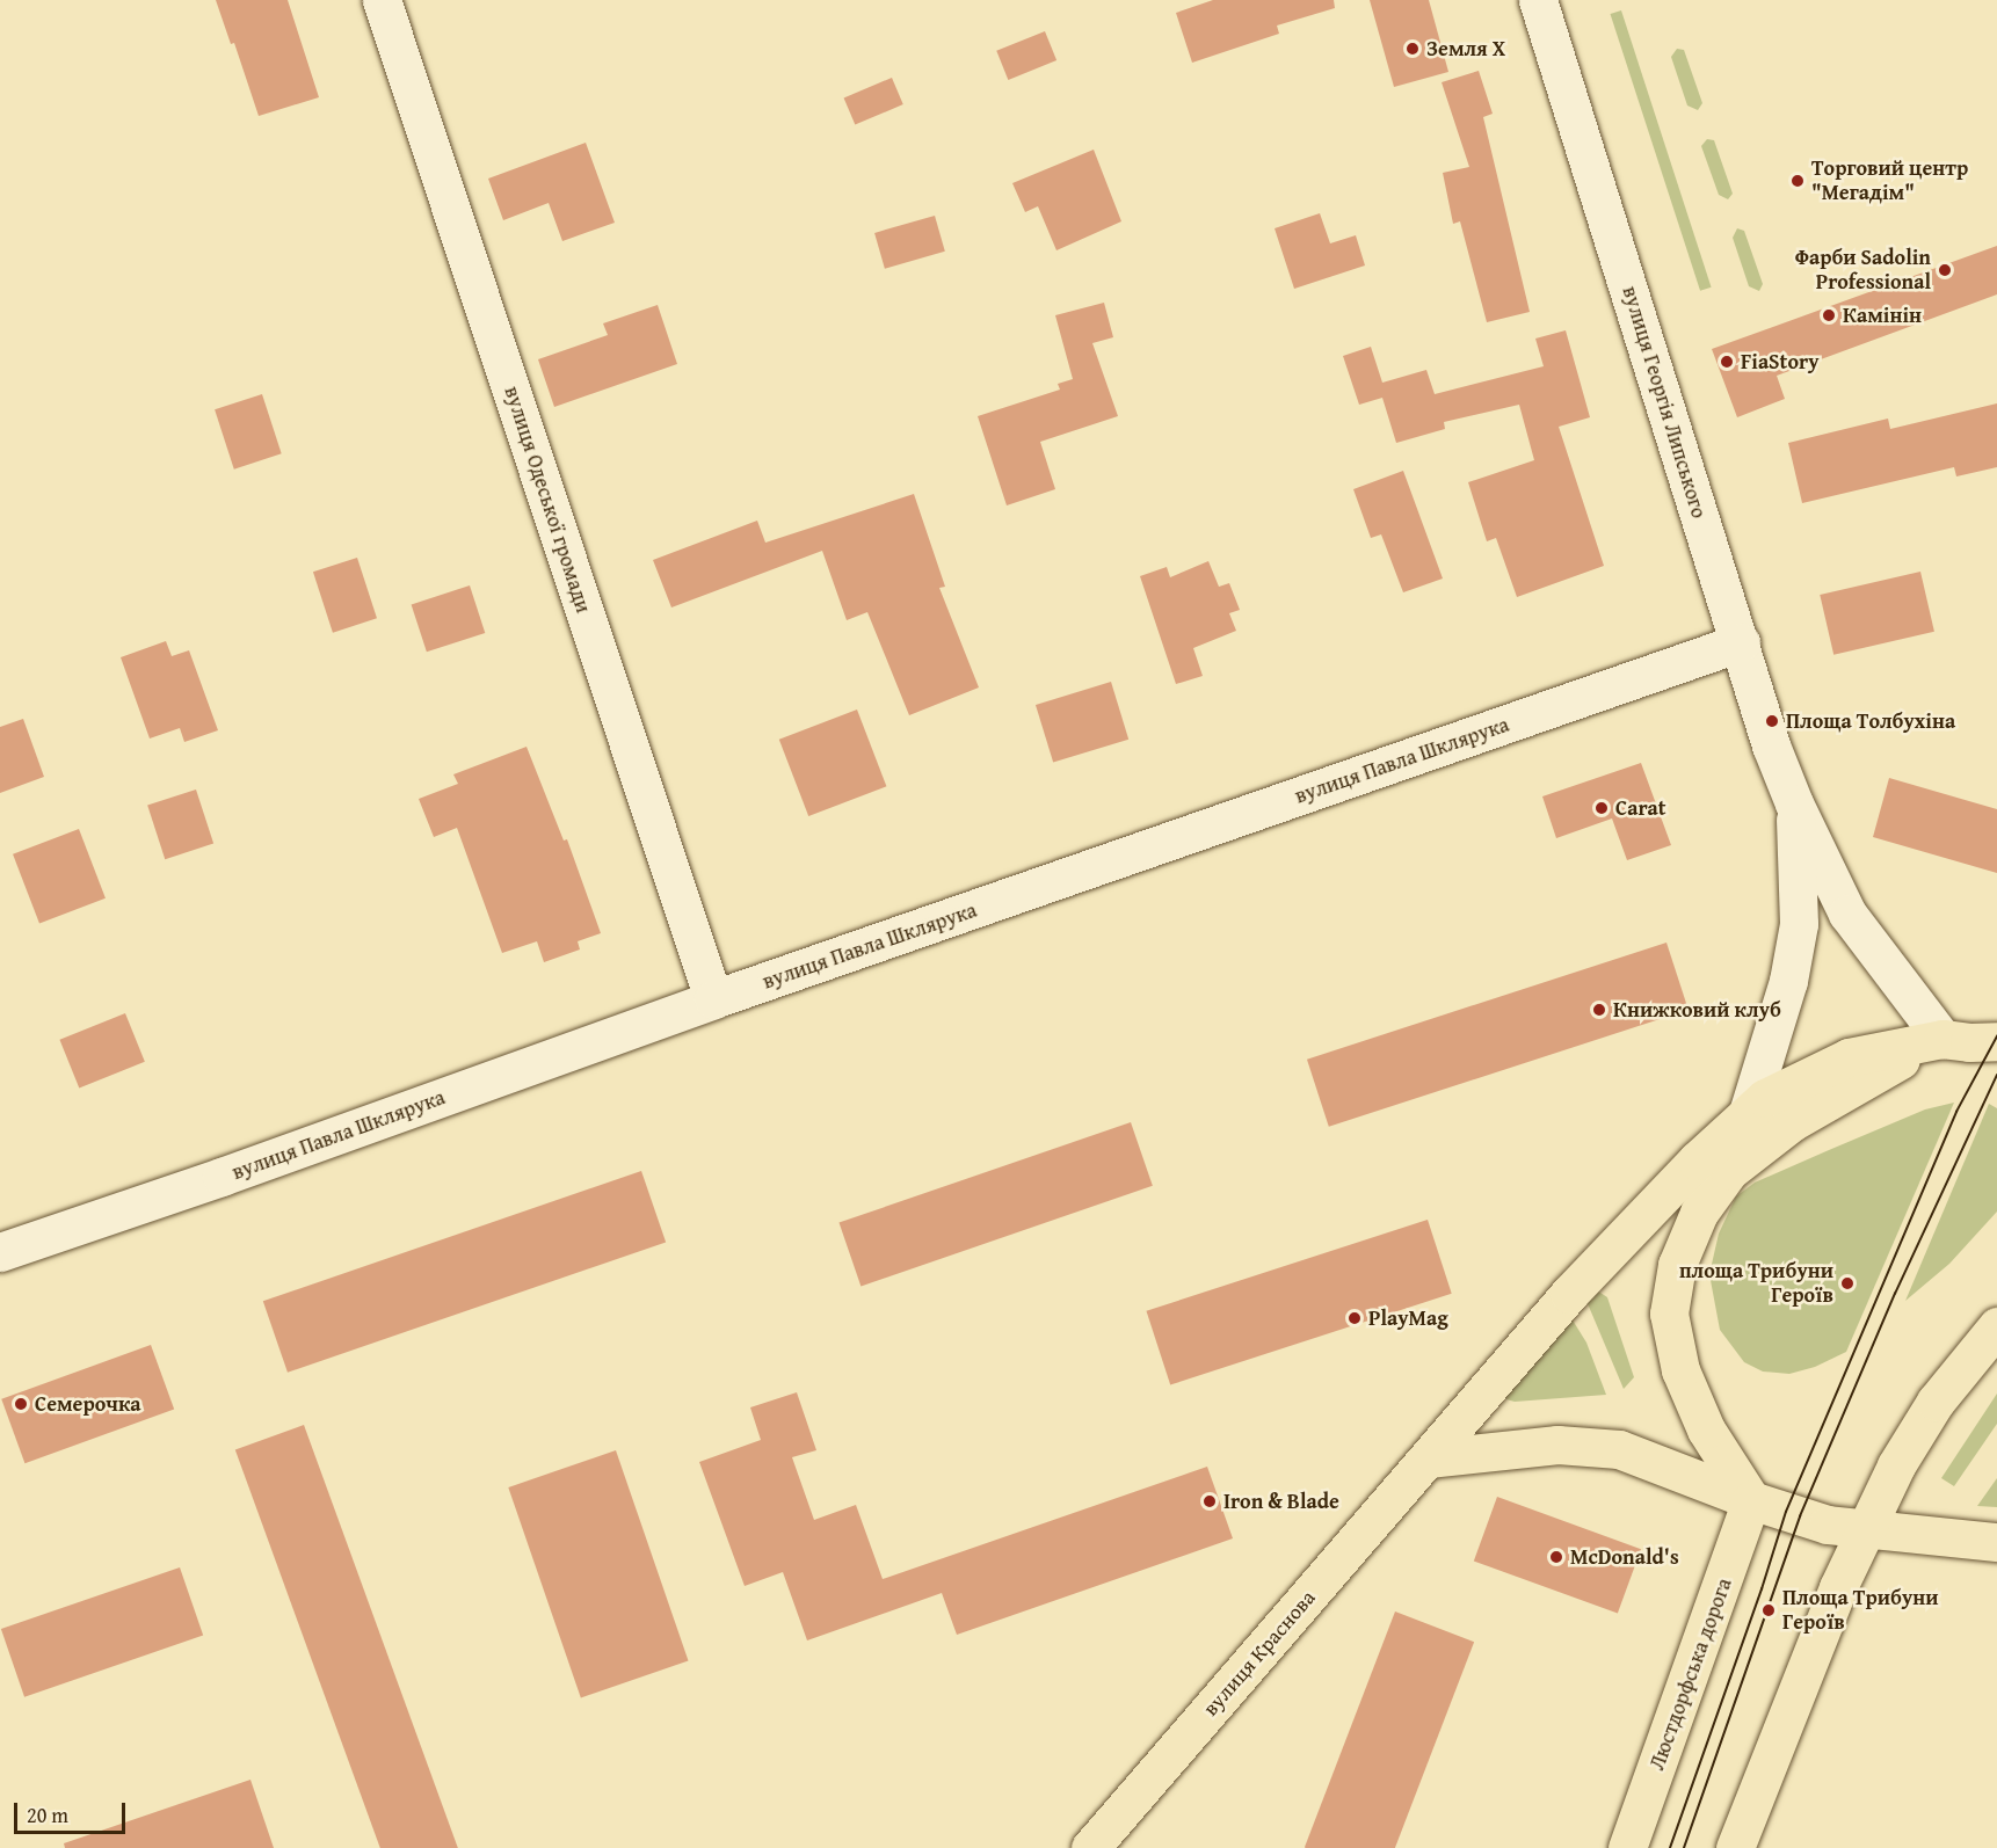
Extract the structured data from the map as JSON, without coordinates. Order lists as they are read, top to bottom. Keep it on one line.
{"streets":{"main road":["вулиця Краснова","Люстдорфська дорога"],"street":["вулиця Георгія Липського","вулиця Одеської громади","вулиця Павла Шклярука"]},"crossings":[["вулиця Георгія Липського","вулиця Павла Шклярука"],["вулиця Георгія Липського","вулиця Краснова"],["вулиця Одеської громади","вулиця Павла Шклярука"]],"places":["Земля Х","Торговий центр \"Мегадім\"","Фарби Sadolin Professional","Камінін","FiaStory","Площа Толбухіна","Carat","Книжковий клуб","площа Трибуни Героїв","PlayMag","Семерочка","Iron & Blade","McDonald's","Площа Трибуни Героїв"],"scale_bar":"20 m"}
